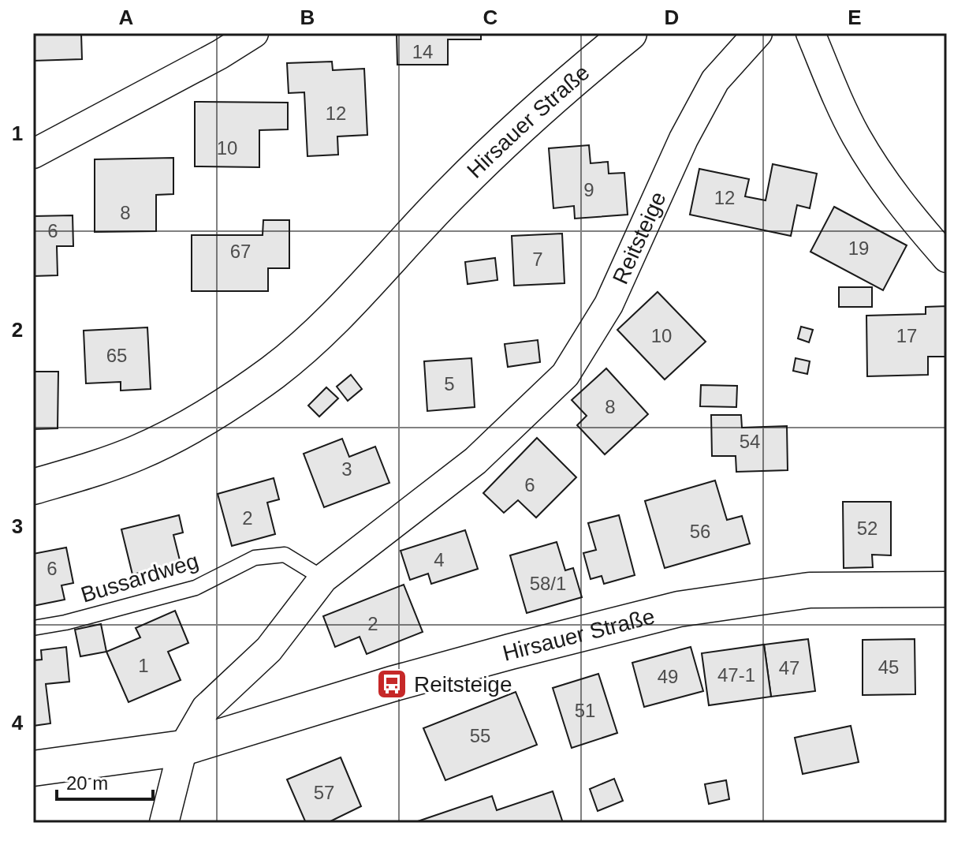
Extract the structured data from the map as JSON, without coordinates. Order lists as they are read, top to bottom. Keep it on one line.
{"streets":{"main road":["Hirsauer Straße"],"street":["Reitsteige"],"lane":["Bussardweg"]},"crossings":[["Hirsauer Straße","Reitsteige"],["Reitsteige","Bussardweg"]],"places":{"bus stop":["Reitsteige"]},"house_numbers":["14","12","10","9","12","8","6","19","67","7","10","17","65","5","8","54","3","6","2","52","56","4","6","58/1","2","1","45","47","47-1","49","51","55","57"],"scale_bar":"20 m","grid":{"columns":["A","B","C","D","E"],"rows":["1","2","3","4"]}}
